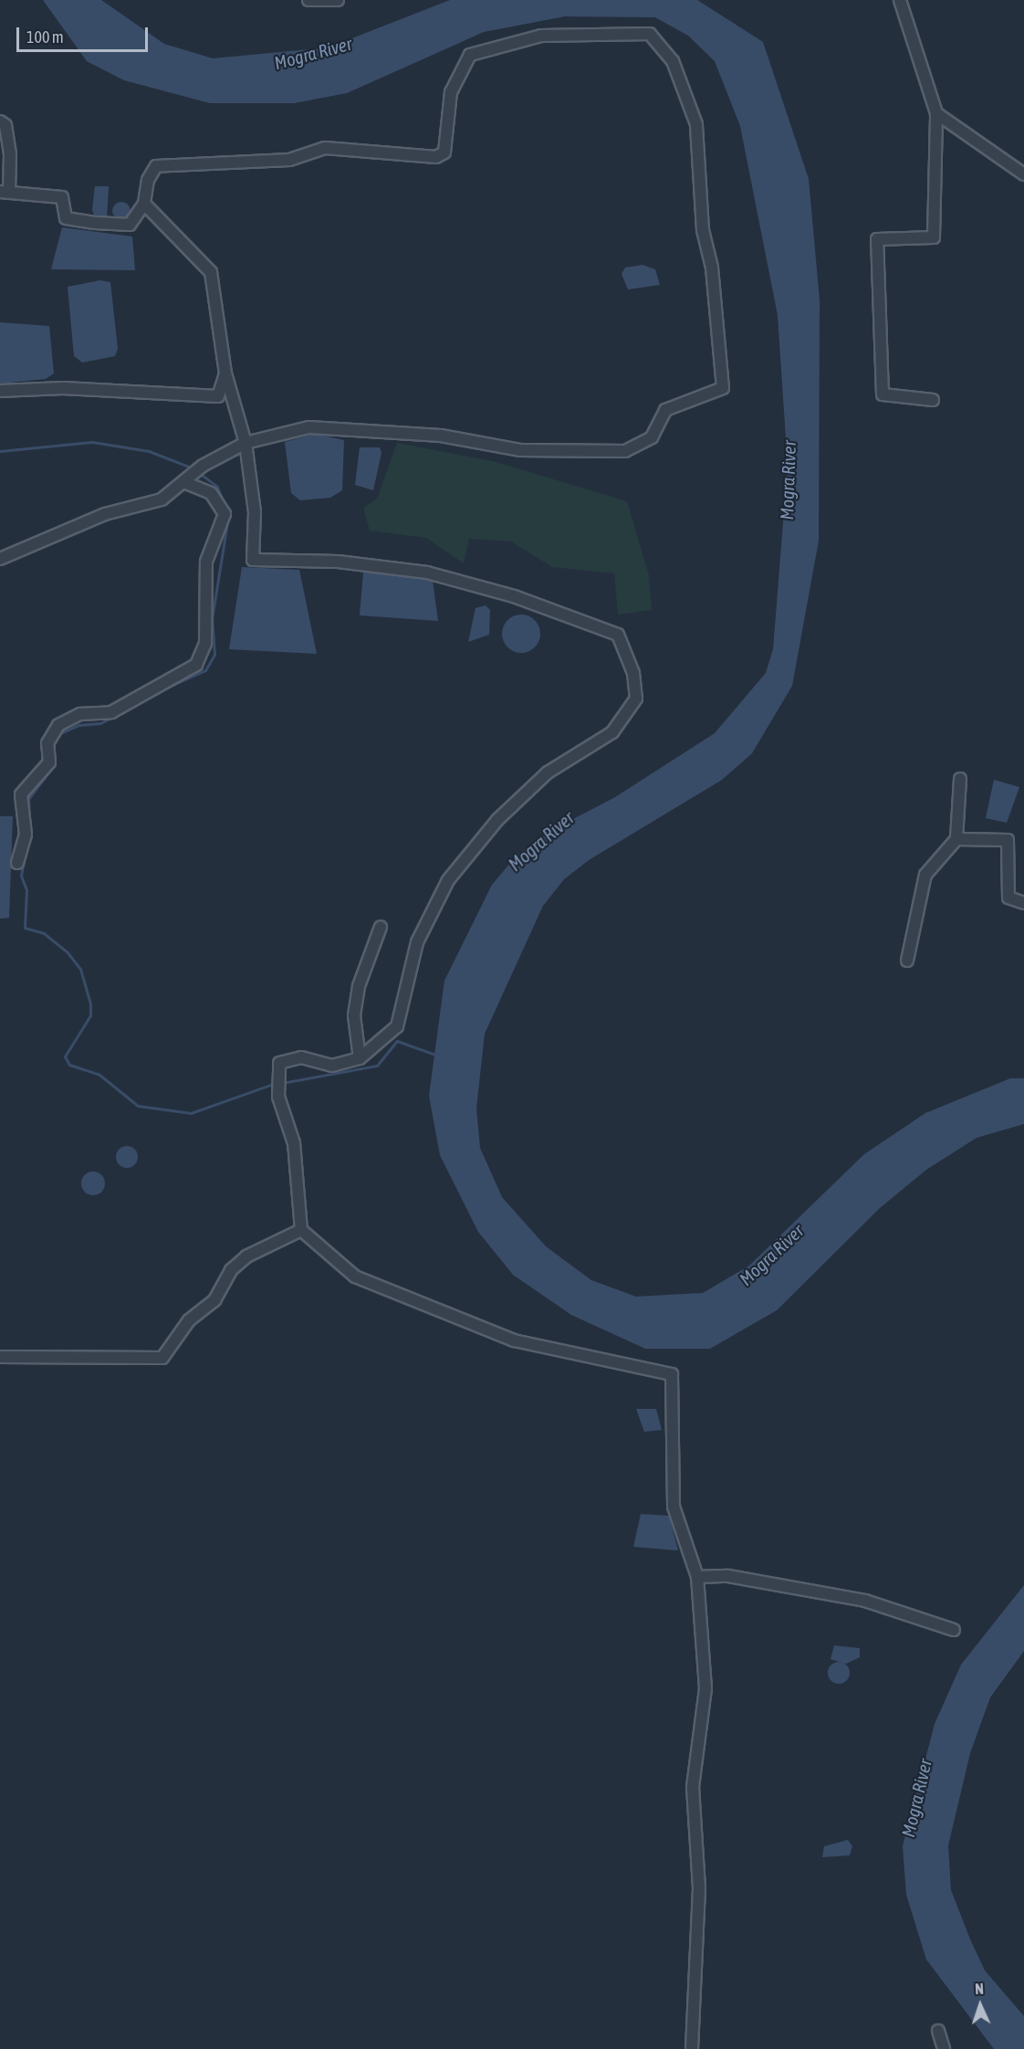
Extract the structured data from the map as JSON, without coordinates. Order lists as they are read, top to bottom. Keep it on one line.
{"water":["Mogra River"],"scale_bar":"100 m","north":"top"}
